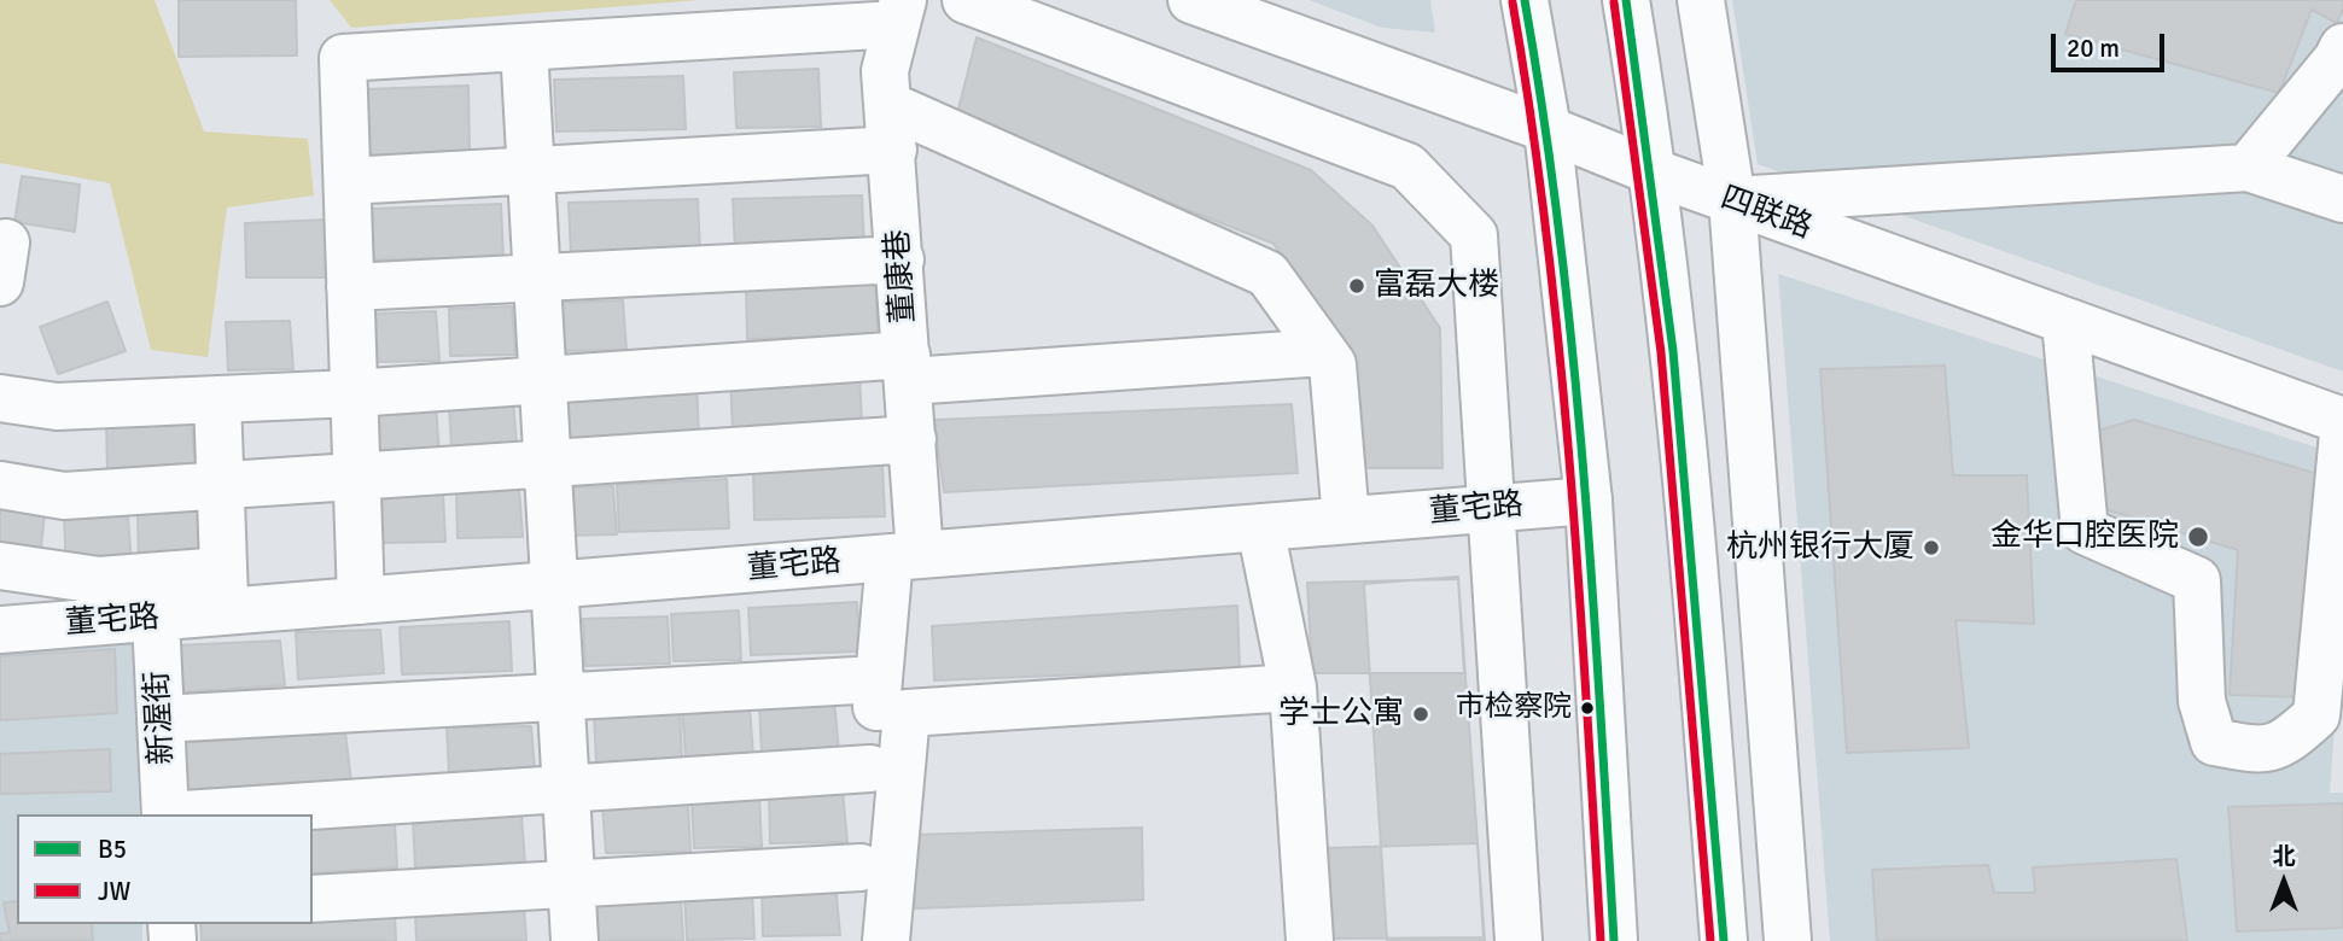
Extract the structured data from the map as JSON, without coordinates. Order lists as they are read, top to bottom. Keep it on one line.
{"streets":{"street":["四联路","董康巷","董宅路","新渥街"]},"crossings":[["董康巷","董宅路"],["董宅路","新渥街"]],"places":["富磊大楼","金华口腔医院","杭州银行大厦","市检察院","学士公寓"],"lines":["transit line B5","transit line JW"],"legend":["B5","JW"],"scale_bar":"20 m","north":"top"}
